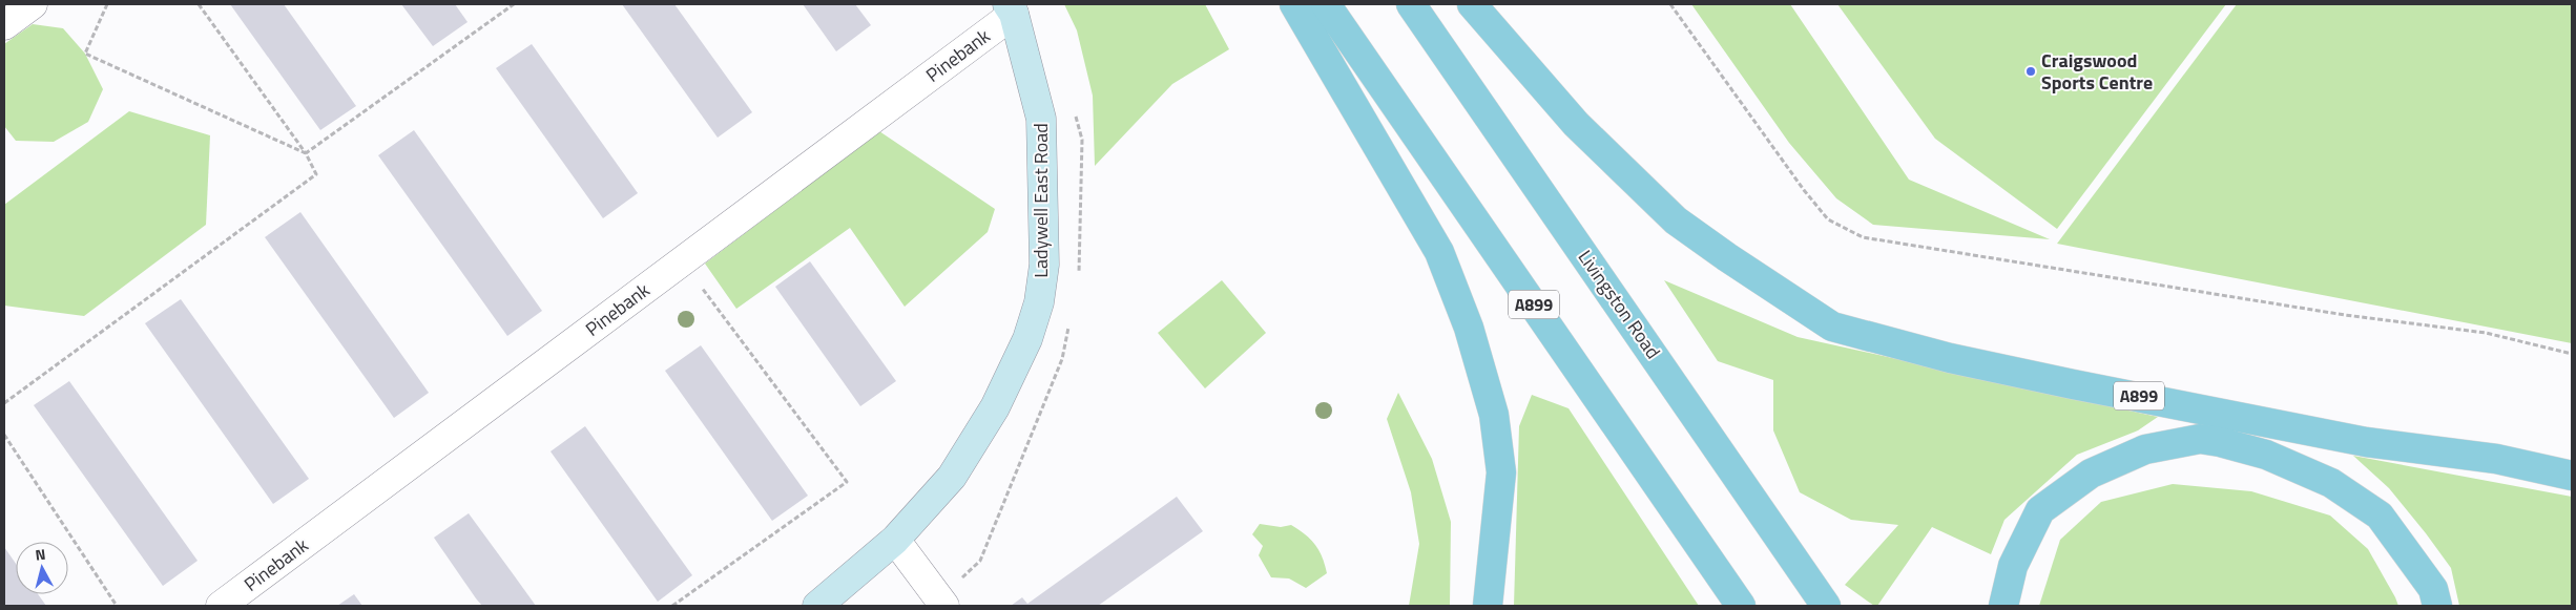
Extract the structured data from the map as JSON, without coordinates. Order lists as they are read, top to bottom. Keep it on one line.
{"streets":{"main road":["A899","Livingston Road"],"street":["Pinebank","Ladywell East Road"]},"crossings":[["Pinebank","Ladywell East Road"]],"places":["Craigswood Sports Centre"],"north":"top"}
